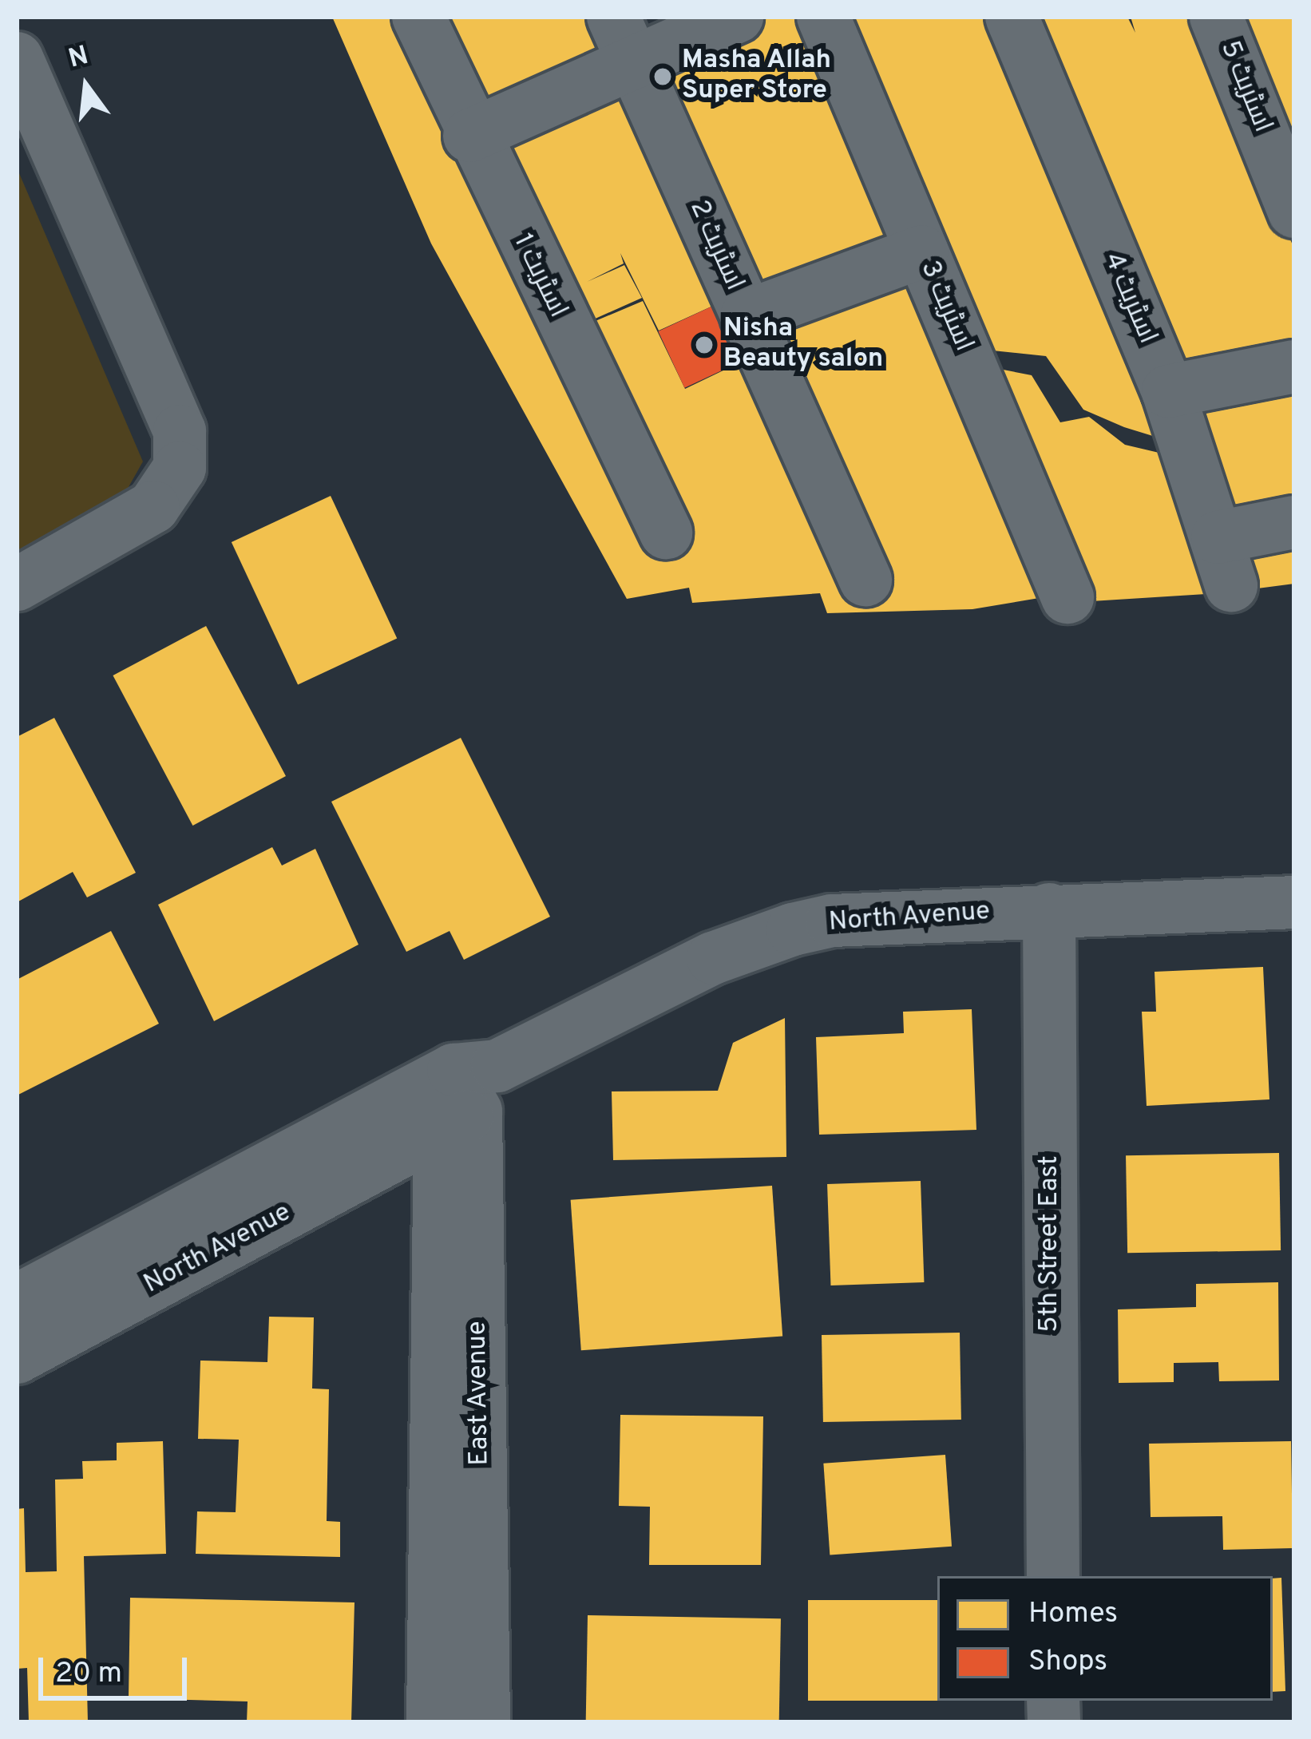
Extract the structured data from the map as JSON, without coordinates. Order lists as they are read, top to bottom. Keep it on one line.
{"streets":{"street":["اسٹریٹ 5","اسٹریٹ 2","اسٹریٹ 1","اسٹریٹ 4","اسٹریٹ 3","North Avenue","5th Street East","East Avenue"]},"crossings":[["North Avenue","5th Street East"],["North Avenue","East Avenue"]],"places":["Masha Allah Super Store","Nisha Beauty salon"],"legend":["Homes","Shops"],"scale_bar":"20 m","north":"top"}
